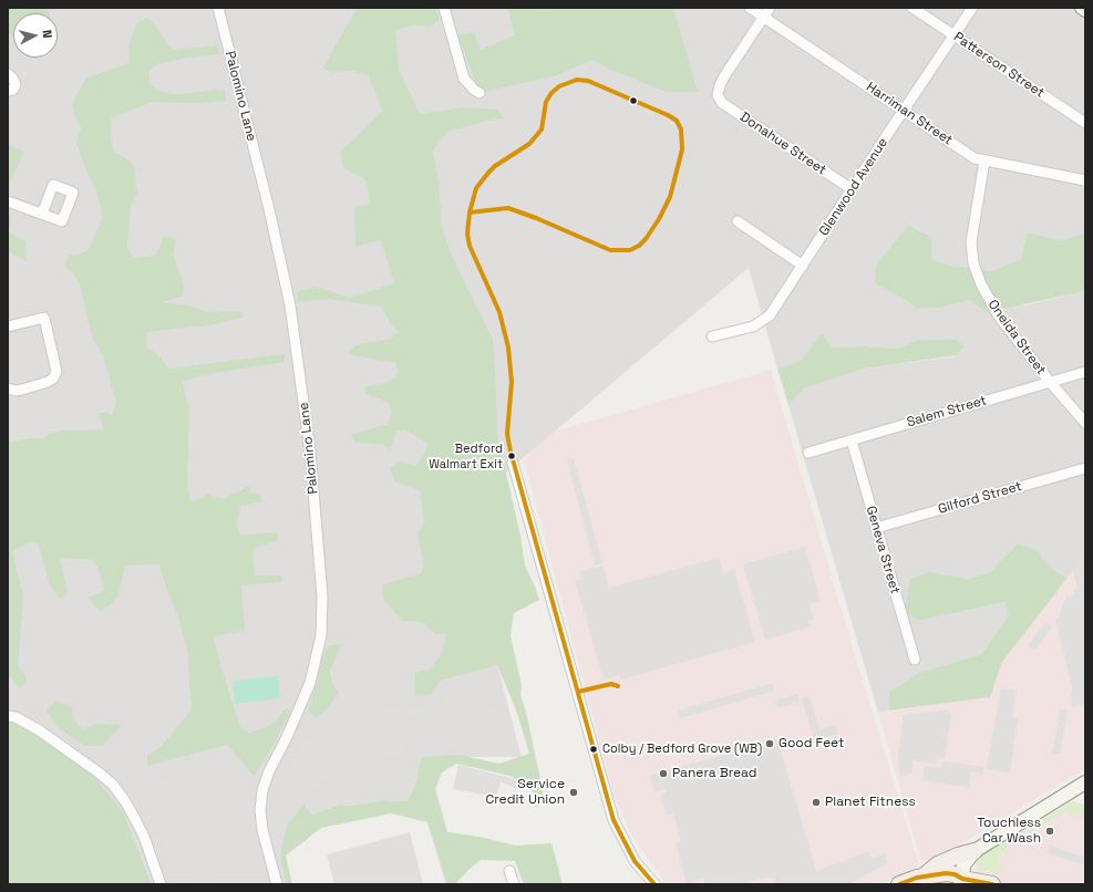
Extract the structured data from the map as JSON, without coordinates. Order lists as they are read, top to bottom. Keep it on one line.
{"streets":{"street":["Patterson Street","Palomino Lane","Harriman Street","Donahue Street","Glenwood Avenue","Oneida Street","Salem Street","Gilford Street","Geneva Street"]},"crossings":[["Patterson Street","Glenwood Avenue"],["Harriman Street","Donahue Street"],["Harriman Street","Glenwood Avenue"],["Harriman Street","Oneida Street"],["Donahue Street","Glenwood Avenue"],["Oneida Street","Salem Street"],["Salem Street","Geneva Street"],["Gilford Street","Geneva Street"]],"places":["Bedford Walmart Exit","Good Feet","Colby / Bedford Grove (WB)","Panera Bread","Service Credit Union","Planet Fitness","Touchless Car Wash"],"north":"right"}
